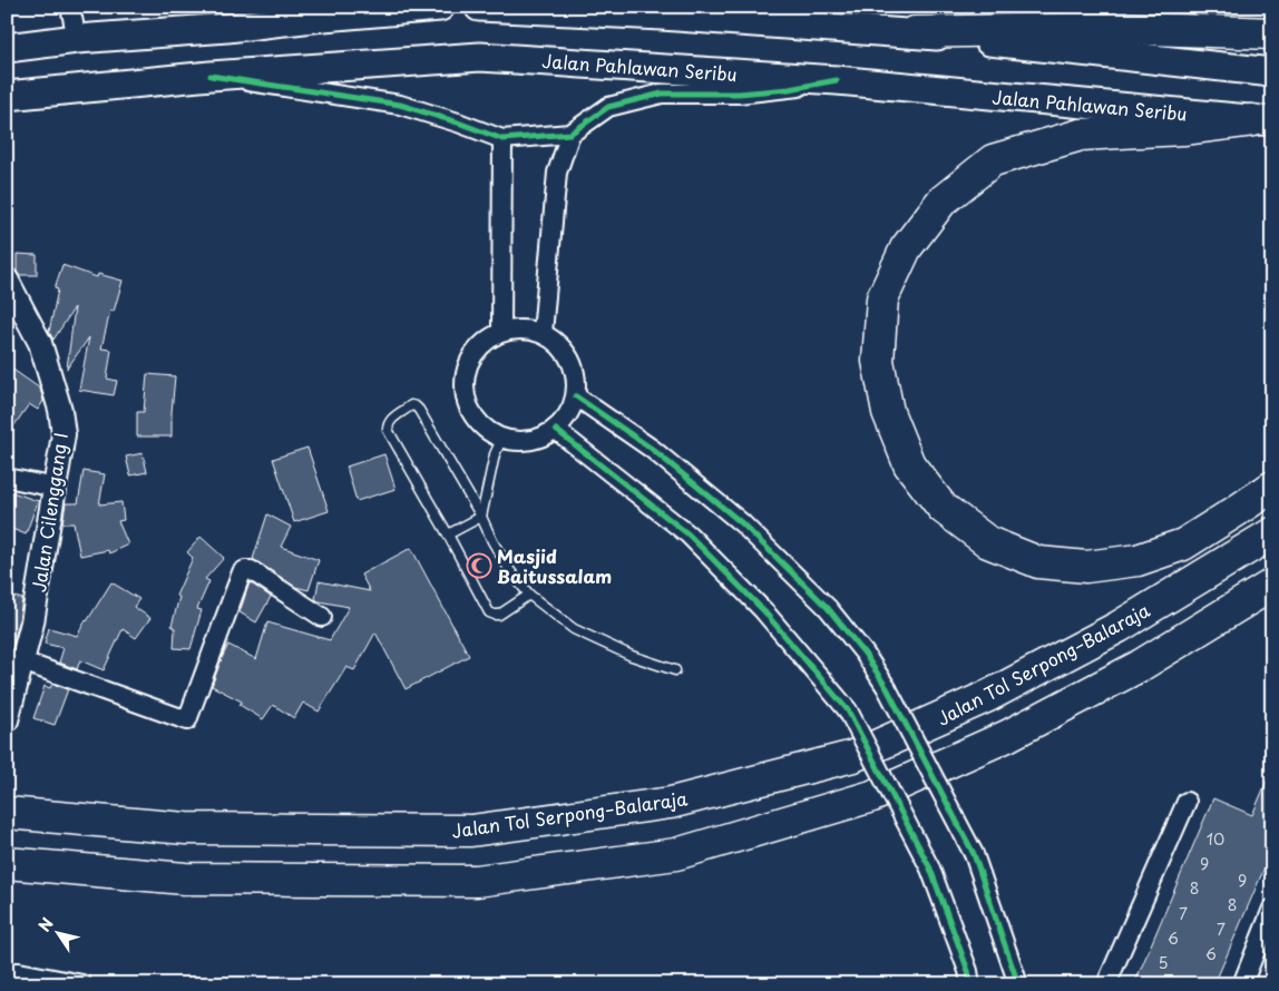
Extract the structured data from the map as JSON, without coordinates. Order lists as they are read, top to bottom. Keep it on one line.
{"streets":{"highway":["Jalan Tol Serpong–Balaraja"],"main road":["Jalan Pahlawan Seribu"],"street":["Jalan Cilenggang I"]},"places":{"mosque":["Masjid Baitussalam"]},"house_numbers":["10","9","9","8","8","7","7","6","6","5"],"north":"top left"}
